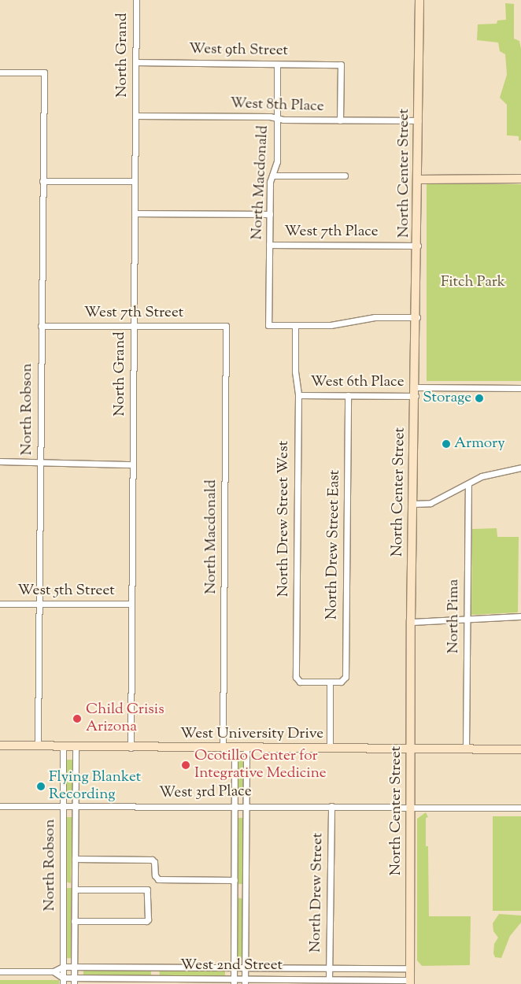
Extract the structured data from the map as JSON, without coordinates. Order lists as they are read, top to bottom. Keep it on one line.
{"streets":{"street":["West 9th Street","North Grand","West 8th Place","North Center Street","North Macdonald","West 7th Place","West 7th Street","West 6th Place","North Robson","North Drew Street West","North Drew Street East","West 5th Street","North Pima","West University Drive","West 3rd Place","North Drew Street","West 2nd Street"]},"crossings":[["West 9th Street","North Grand"],["West 9th Street","West 8th Place"],["West 9th Street","North Macdonald"],["North Grand","West 8th Place"],["North Grand","West 7th Place"],["North Grand","West 7th Street"],["North Grand","West 5th Street"],["North Grand","West University Drive"],["West 8th Place","North Center Street"],["West 8th Place","North Macdonald"],["North Center Street","West 7th Place"],["North Center Street","West 6th Place"],["North Center Street","West University Drive"],["North Center Street","West 3rd Place"],["North Center Street","West 2nd Street"],["North Macdonald","West 7th Place"],["North Macdonald","West 7th Street"],["North Macdonald","North Drew Street West"],["North Macdonald","West University Drive"],["West 7th Street","North Robson"],["West 6th Place","North Drew Street West"],["West 6th Place","North Drew Street East"],["North Robson","West 5th Street"],["North Robson","West University Drive"],["North Robson","West 3rd Place"],["North Robson","West 2nd Street"],["North Drew Street West","North Drew Street East"],["North Pima","West University Drive"],["West 3rd Place","North Drew Street"],["North Drew Street","West 2nd Street"]],"parks":["Fitch Park"],"places":["Storage","Armory","Child Crisis Arizona","Ocotillo Center for Integrative Medicine","Flying Blanket Recording"]}
